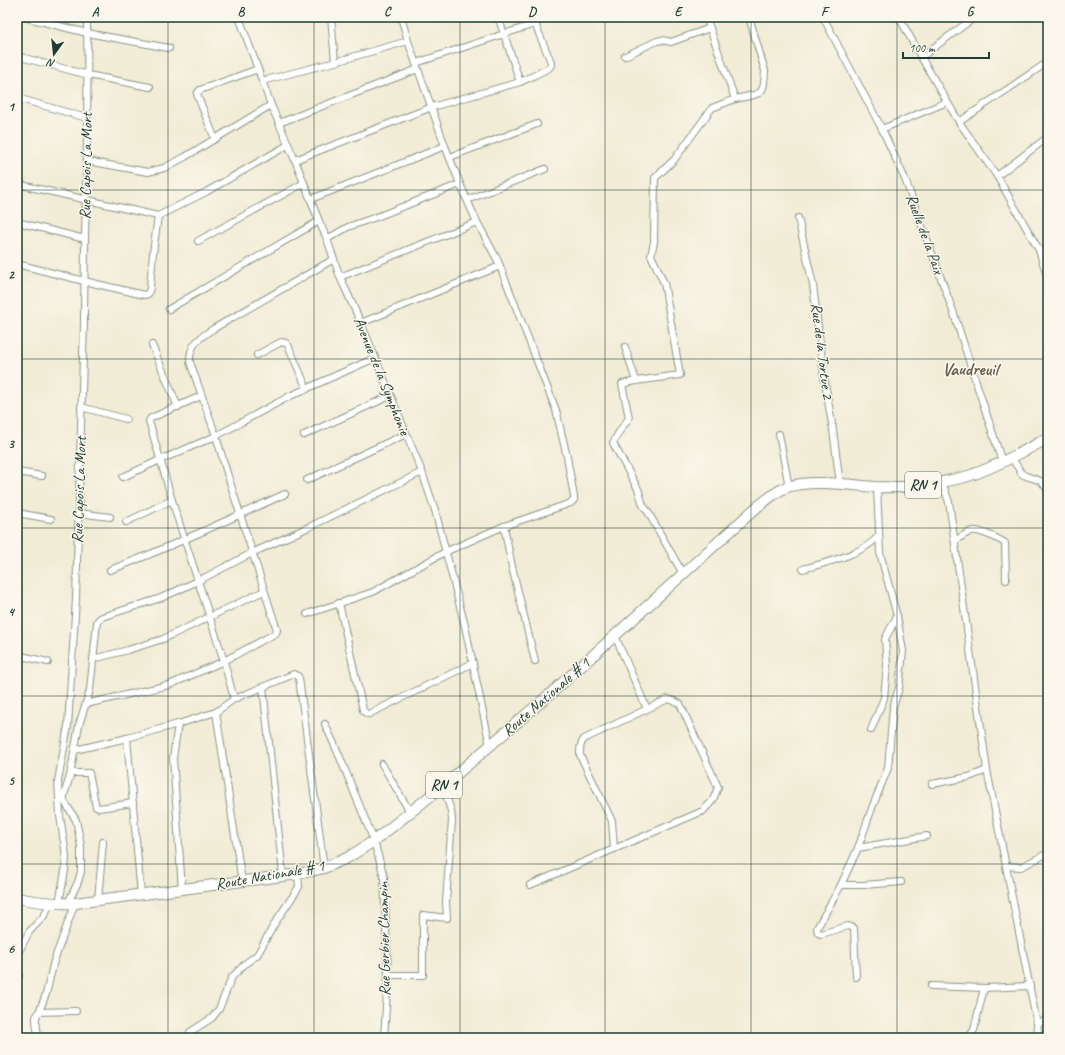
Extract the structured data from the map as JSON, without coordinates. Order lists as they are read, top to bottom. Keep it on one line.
{"streets":{"main road":["RN 1","Route Nationale # 1"],"street":["Rue Capois La Mort","Ruelle de la Paix","Rue de la Tortue 2","Avenue de la Symphonie","Rue Gerbier Champin"]},"crossings":[["Rue Capois La Mort","Route Nationale # 1"],["Ruelle de la Paix","Route Nationale # 1"],["Rue de la Tortue 2","Route Nationale # 1"],["Avenue de la Symphonie","Route Nationale # 1"],["Route Nationale # 1","Rue Gerbier Champin"]],"districts":["Vaudreuil"],"scale_bar":"100 m","north":"bottom","grid":{"columns":["A","B","C","D","E","F","G"],"rows":["1","2","3","4","5","6"]}}
